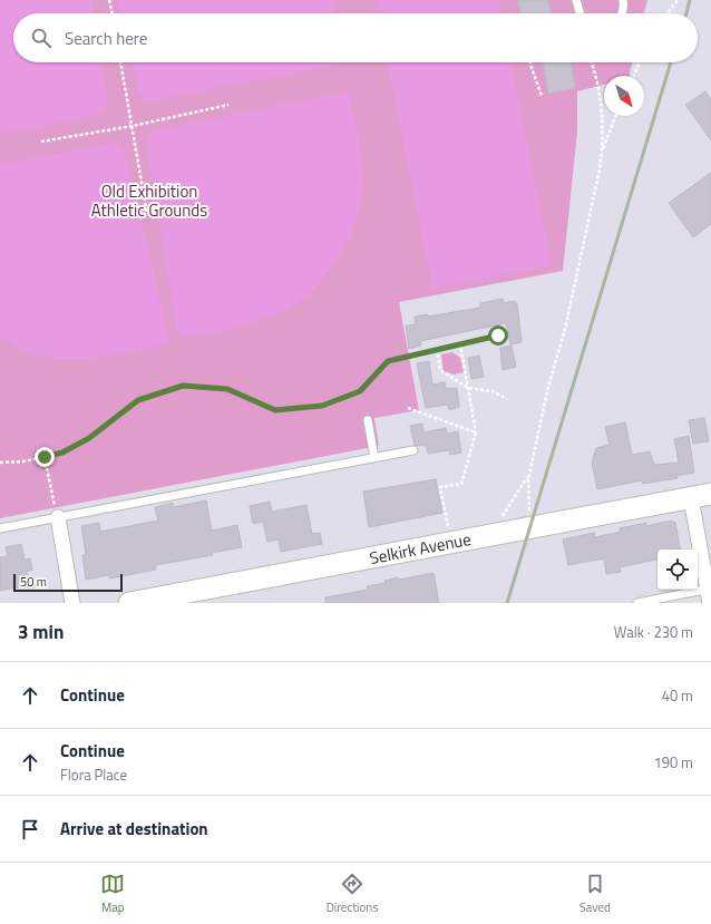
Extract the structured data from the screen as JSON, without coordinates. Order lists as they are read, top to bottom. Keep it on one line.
{"streets":{"main road":["Selkirk Avenue"]},"parks":["Old Exhibition Athletic Grounds"],"scale_bar":"50 m","north":"bottom right","page":{"search":"Search here","scale":"50 m","heading":["3 min","Walk · 230 m"],"list":[["Continue","40 m"],["Continue","Flora Place","190 m"],"Arrive at destination"],"nav":["Map","Directions","Saved"]}}
